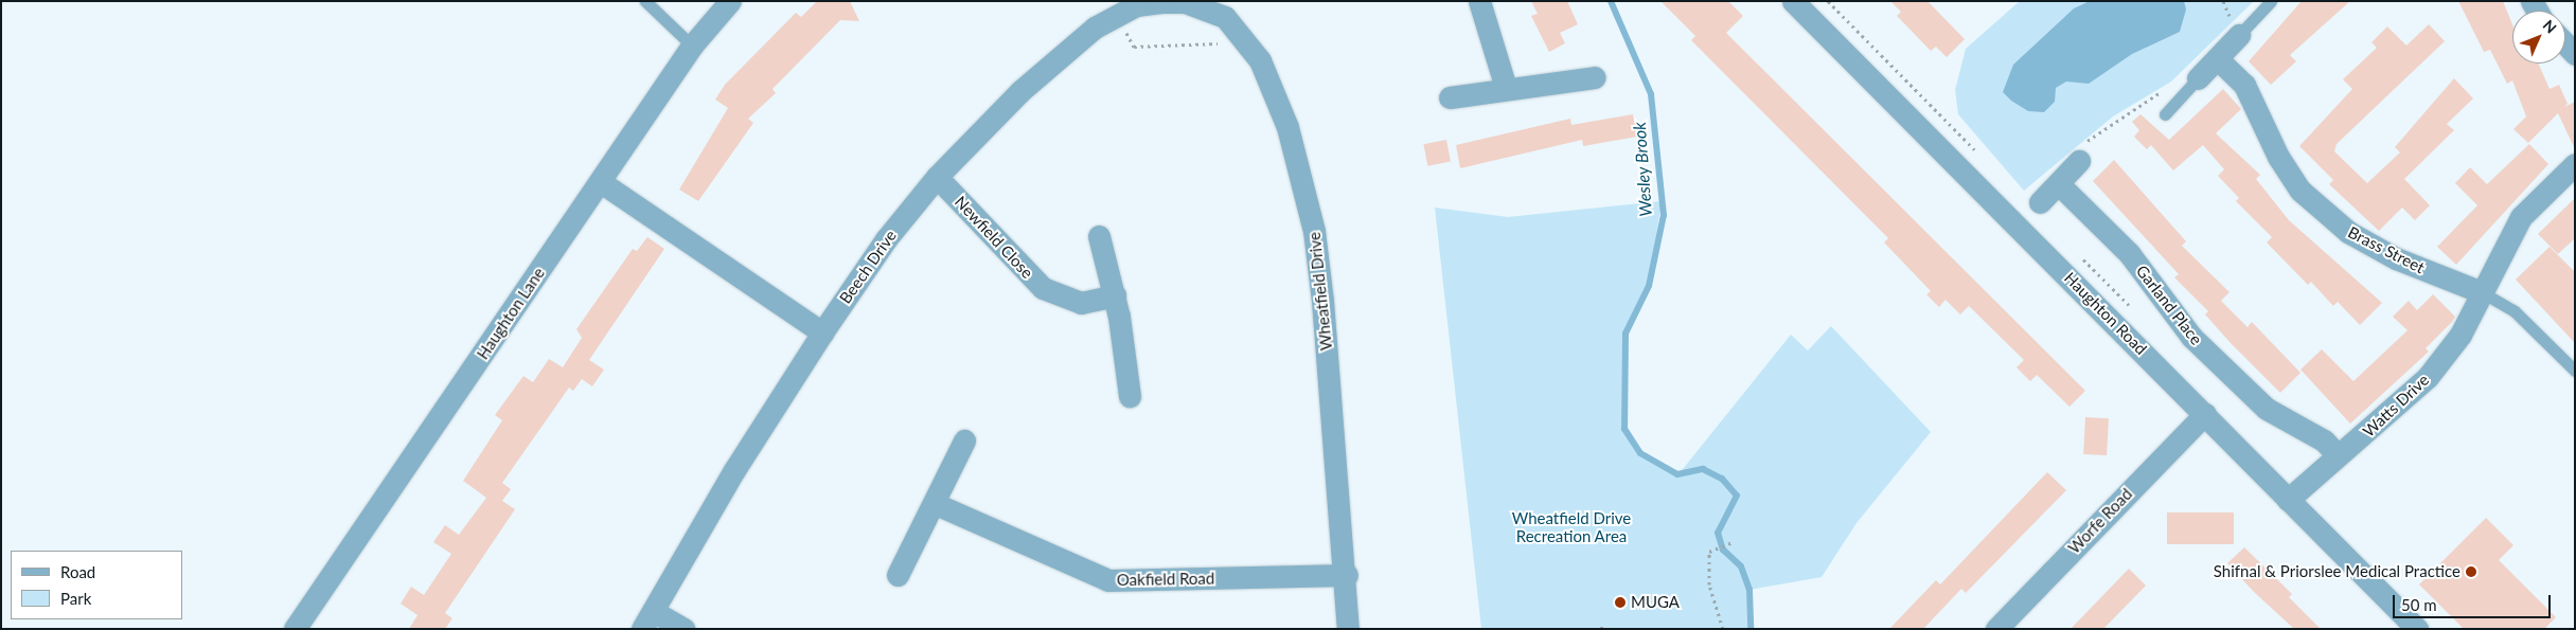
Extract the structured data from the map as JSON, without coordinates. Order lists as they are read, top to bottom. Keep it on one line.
{"streets":{"street":["Newfield Close","Brass Street","Beech Drive","Wheatfield Drive","Garland Place","Haughton Lane","Haughton Road","Watts Drive","Worfe Road","Oakfield Road"]},"crossings":[["Newfield Close","Beech Drive"],["Brass Street","Watts Drive"],["Beech Drive","Wheatfield Drive"],["Wheatfield Drive","Oakfield Road"],["Garland Place","Watts Drive"],["Haughton Road","Watts Drive"],["Haughton Road","Worfe Road"]],"water":["Wesley Brook"],"parks":["Wheatfield Drive Recreation Area"],"places":["Shifnal & Priorslee Medical Practice","MUGA"],"legend":["Road","Park"],"scale_bar":"50 m","north":"top right"}
